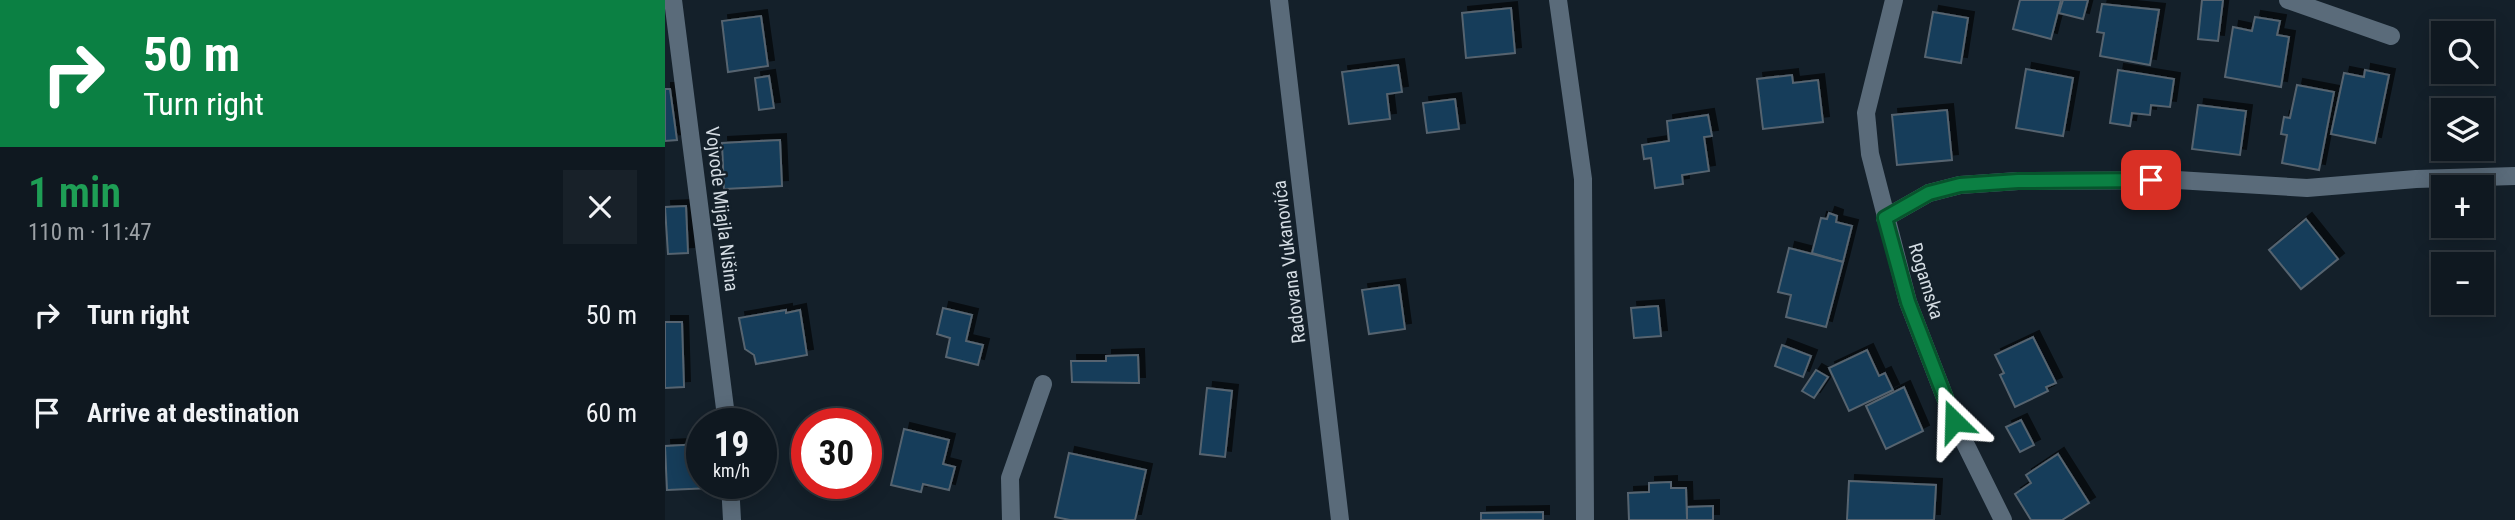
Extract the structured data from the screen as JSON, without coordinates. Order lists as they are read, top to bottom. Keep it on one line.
{"streets":{"street":["Vojvode Mijajla Nišina","Radovana Vukanovića","Rogamska"]},"page":{"turn":["50 m","Turn right"],"map_buttons":["+","−"],"heading":["1 min","110 m · 11:47"],"list":[{"name":"Turn right","value":"50 m"},{"name":"Arrive at destination","value":"60 m"}],"speed":"19 km/h","limit":"30"}}
